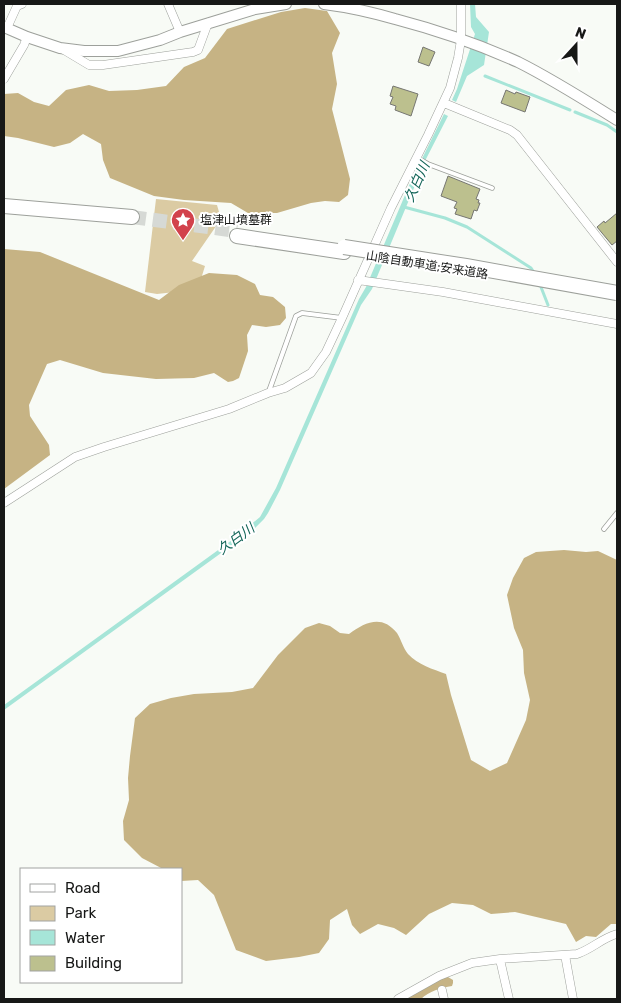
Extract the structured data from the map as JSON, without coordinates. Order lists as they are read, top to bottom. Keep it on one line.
{"streets":{"highway":["山陰自動車道;安来道路"]},"water":["久白川"],"places":{"place":["塩津山墳墓群"]},"legend":["Road","Park","Water","Building"],"north":"top"}
